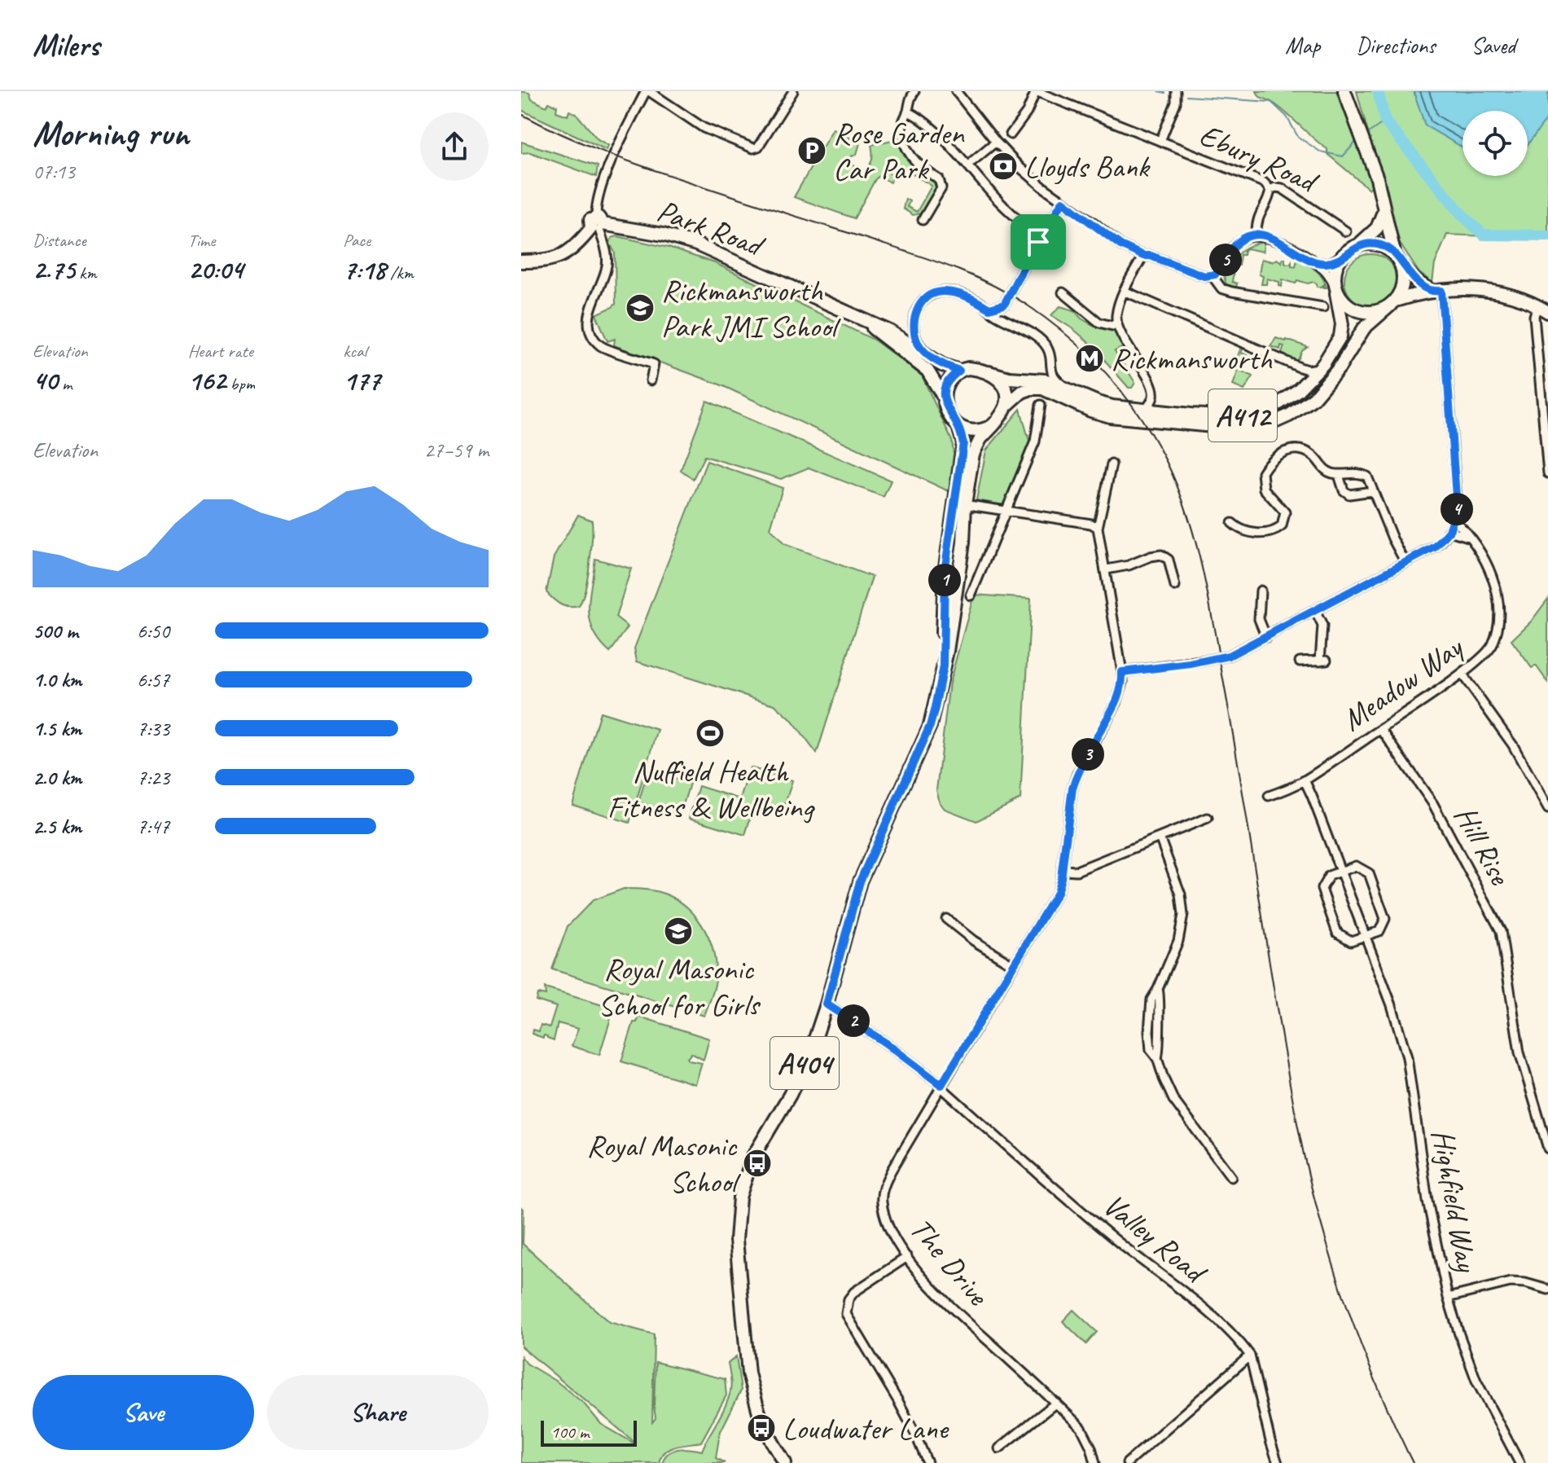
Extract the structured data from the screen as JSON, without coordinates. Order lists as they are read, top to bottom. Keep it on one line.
{"streets":{"main road":["Park Road","A412","A404"],"street":["Ebury Road","Meadow Way","Hill Rise","Highfield Way","Valley Road","The Drive"]},"crossings":[["Park Road","A412"],["Park Road","A404"],["A412","A404"],["Meadow Way","Hill Rise"],["Meadow Way","Highfield Way"],["A404","Valley Road"],["Valley Road","The Drive"]],"places":{"parking":["Rose Garden Car Park"],"bank":["Lloyds Bank"],"school or university":["Rickmansworth Park JMI School","Royal Masonic School for Girls"],"metro station":["Rickmansworth"],"sports":["Nuffield Health Fitness & Wellbeing"],"bus stop":["Royal Masonic School","Loudwater Lane"]},"scale_bar":"100 m","page":{"header":"Milers","nav":["Map","Directions","Saved"],"heading":["Morning run","07:13"],"stats":[["Distance","2.75 km"],["Time","20:04"],["Pace","7:18 /km"],["Elevation","40 m"],["Heart rate","162 bpm"],["kcal","177"]],"pins":["5","4","1","3","2"],"chart":["Elevation","27–59 m"],"list":[{"name":"500 m","note":"6:50"},{"name":"1.0 km","note":"6:57"},{"name":"1.5 km","note":"7:33"},{"name":"2.0 km","note":"7:23"},{"name":"2.5 km","note":"7:47"}],"buttons":["Save","Share"],"scale":"100 m"}}
